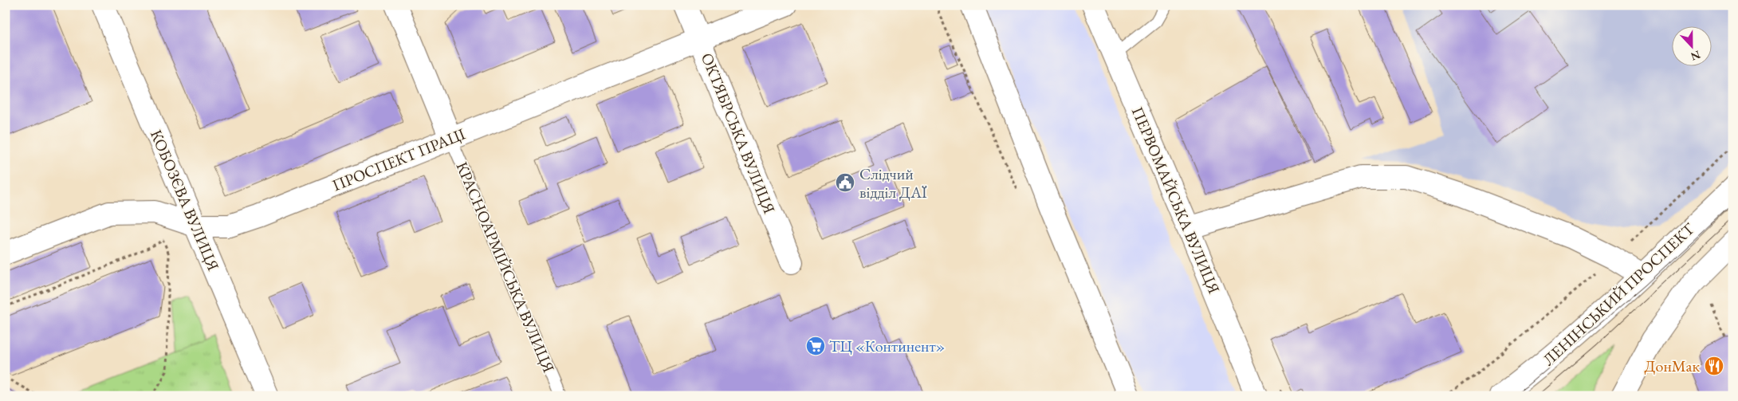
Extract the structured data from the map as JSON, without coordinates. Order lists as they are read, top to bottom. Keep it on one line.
{"streets":{"main road":["ОКТЯБРСЬКА ВУЛИЦЯ","ПРОСПЕКТ ПРАЦІ","КОБОЗЄВА ВУЛИЦЯ","ПЕРВОМАЙСЬКА ВУЛИЦЯ","КРАСНОАРМІЙСЬКА ВУЛИЦЯ","ЛЕНІНСЬКИЙ ПРОСПЕКТ"]},"crossings":[["ОКТЯБРСЬКА ВУЛИЦЯ","ПРОСПЕКТ ПРАЦІ"],["ПРОСПЕКТ ПРАЦІ","КОБОЗЄВА ВУЛИЦЯ"],["ПРОСПЕКТ ПРАЦІ","КРАСНОАРМІЙСЬКА ВУЛИЦЯ"]],"places":{"public building":["Слідчий відділ ДАЇ"],"supermarket":["ТЦ «Континент»"],"restaurant":["ДонМак"]},"north":"bottom"}
